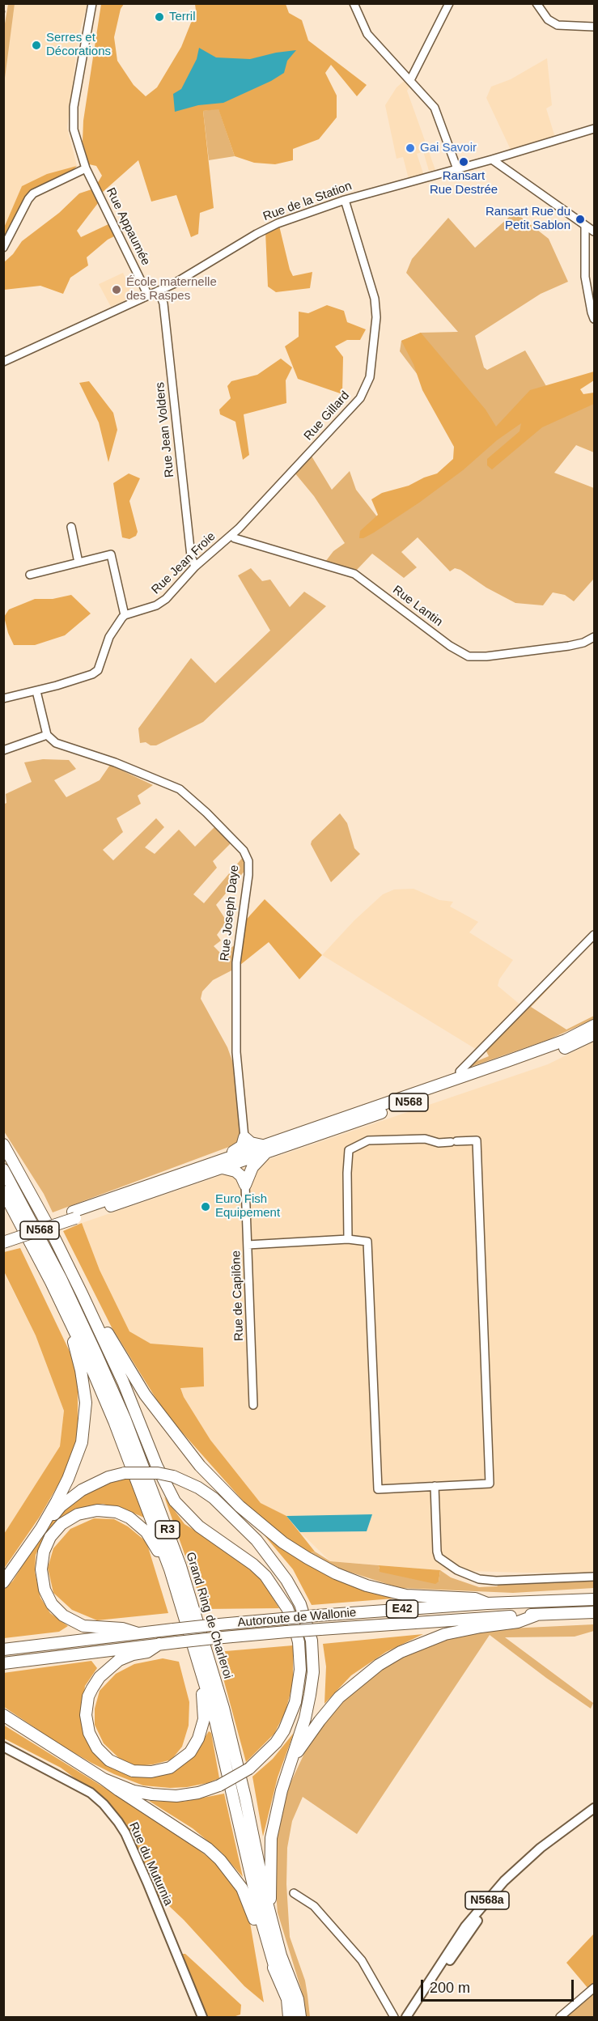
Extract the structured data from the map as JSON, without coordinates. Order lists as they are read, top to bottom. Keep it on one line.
{"streets":{"highway":["N568","R3","E42","Grand Ring de Charleroi","Autoroute de Wallonie"],"main road":["Rue du Muturnia","N568a"],"street":["Rue de la Station","Rue Appaumée","Rue Gillard","Rue Jean Volders","Rue Jean Froie","Rue Lantin","Rue Joseph Daye","Rue de Capilône"]},"crossings":[["Rue de la Station","Rue Appaumée"],["Rue de la Station","Rue Gillard"],["Rue de la Station","Rue Jean Volders"],["Rue Gillard","Rue Jean Froie"],["Rue Gillard","Rue Lantin"],["Rue Jean Volders","Rue Jean Froie"],["Rue Jean Froie","Rue Lantin"],["R3","Grand Ring de Charleroi"]],"places":["Terril","Serres et Décorations","Gai Savoir","Ransart Rue Destrée","Ransart Rue du Petit Sablon","École maternelle des Raspes","Euro Fish Equipement"],"scale_bar":"200 m"}
